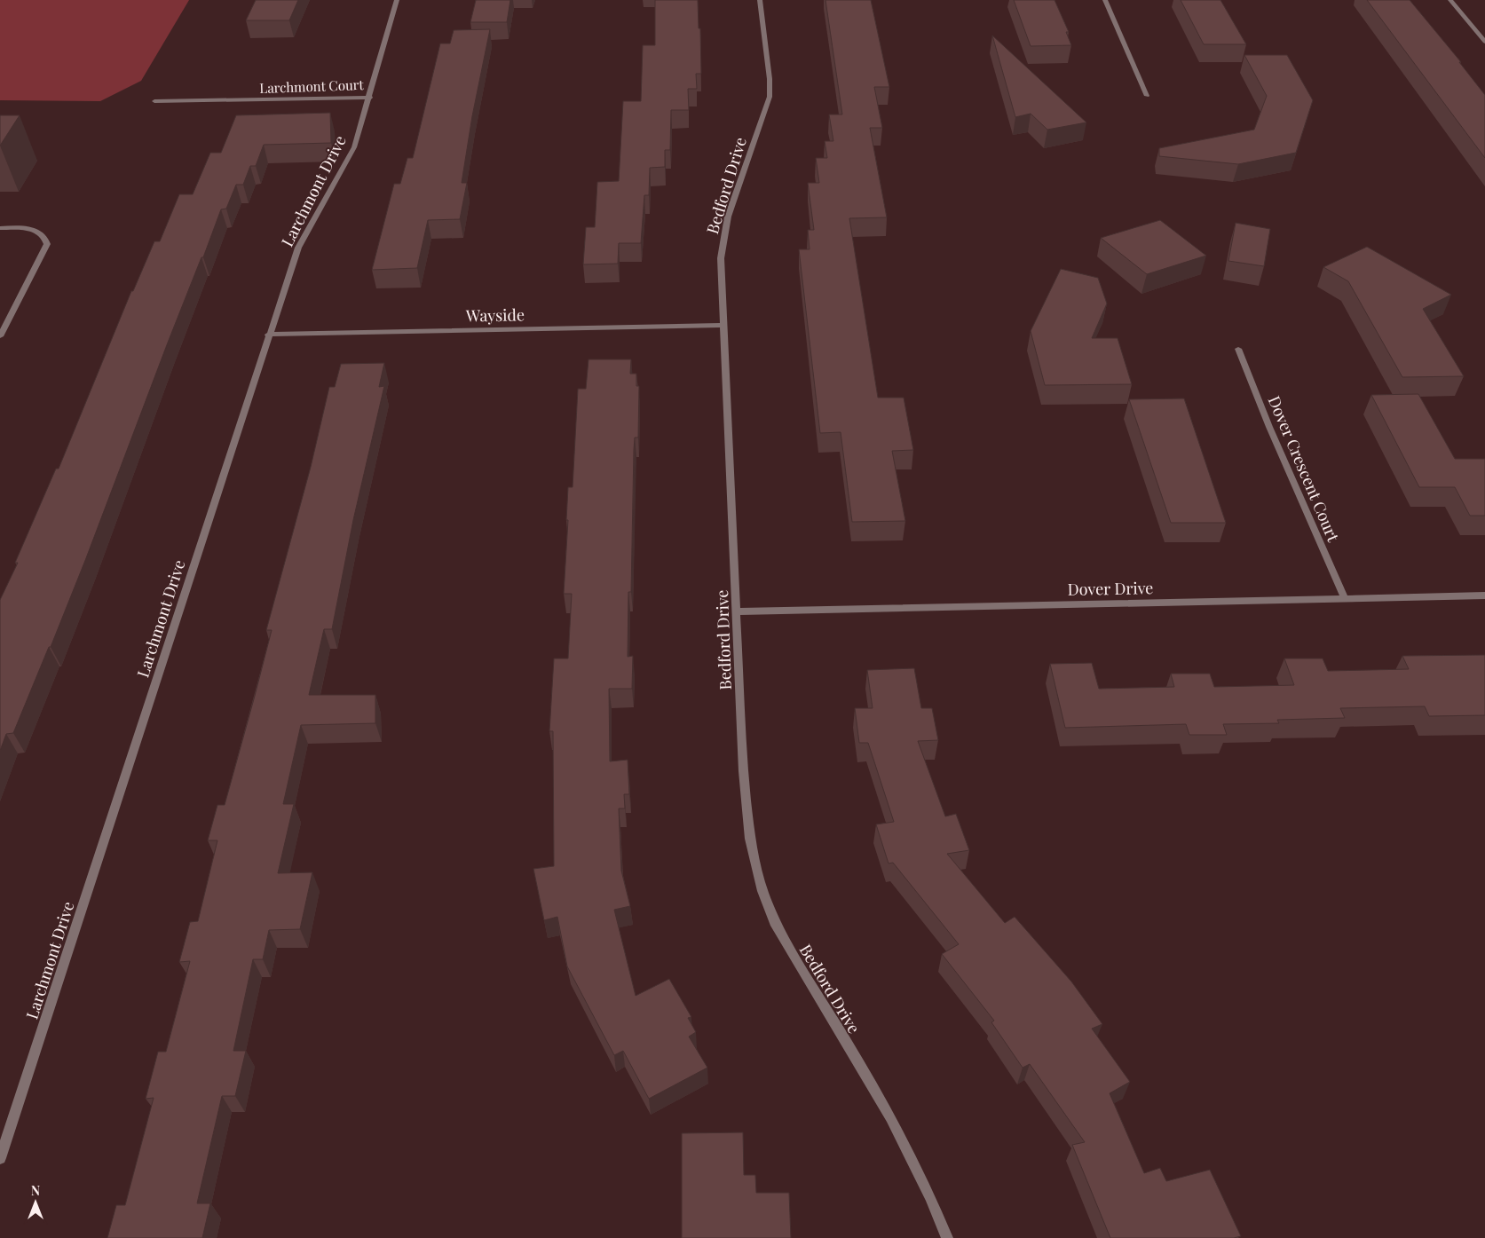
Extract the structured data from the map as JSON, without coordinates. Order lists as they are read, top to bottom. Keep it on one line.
{"streets":{"street":["Larchmont Court","Bedford Drive","Larchmont Drive","Wayside","Dover Crescent Court","Dover Drive"]},"crossings":[["Larchmont Court","Larchmont Drive"],["Bedford Drive","Wayside"],["Bedford Drive","Dover Drive"],["Larchmont Drive","Wayside"],["Dover Crescent Court","Dover Drive"]],"north":"top"}
